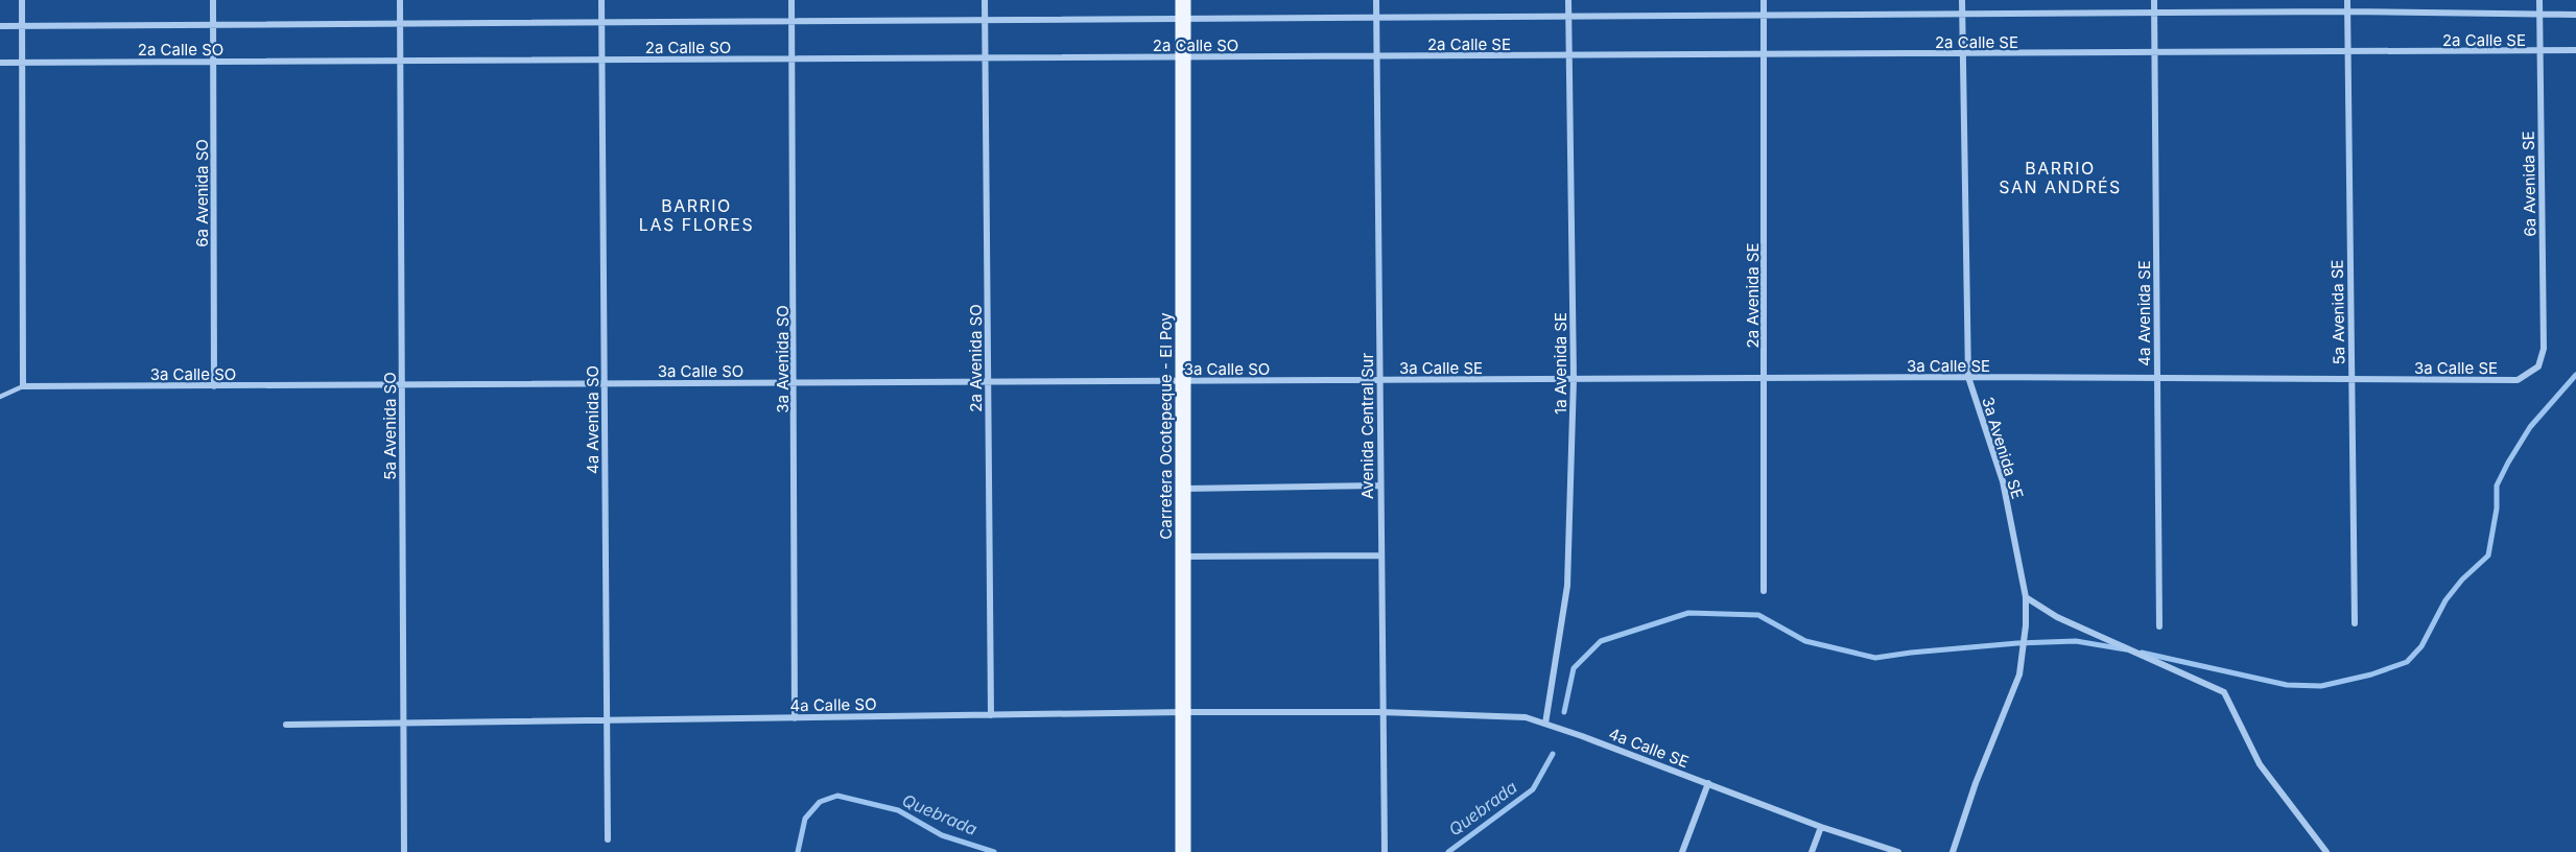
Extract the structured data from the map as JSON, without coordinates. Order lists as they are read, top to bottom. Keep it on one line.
{"streets":{"main road":["Carretera Ocotepeque - El Poy"],"street":["2a Calle SE","2a Calle SO","6a Avenida SE","6a Avenida SO","2a Avenida SE","5a Avenida SE","4a Avenida SE","2a Avenida SO","3a Avenida SO","1a Avenida SE","3a Calle SE","3a Calle SO","4a Avenida SO","5a Avenida SO","Avenida Central Sur","3a Avenida SE","4a Calle SO","4a Calle SE"]},"crossings":[["2a Calle SE","2a Calle SO"],["2a Calle SE","6a Avenida SE"],["2a Calle SE","2a Avenida SE"],["2a Calle SE","5a Avenida SE"],["2a Calle SE","4a Avenida SE"],["2a Calle SE","1a Avenida SE"],["2a Calle SE","Avenida Central Sur"],["2a Calle SE","3a Avenida SE"],["2a Calle SO","6a Avenida SO"],["2a Calle SO","2a Avenida SO"],["2a Calle SO","3a Avenida SO"],["2a Calle SO","4a Avenida SO"],["2a Calle SO","5a Avenida SO"],["2a Calle SO","Carretera Ocotepeque - El Poy"],["2a Calle SO","Avenida Central Sur"],["6a Avenida SE","3a Calle SE"],["6a Avenida SO","3a Calle SO"],["2a Avenida SE","3a Calle SE"],["5a Avenida SE","3a Calle SE"],["4a Avenida SE","3a Calle SE"],["2a Avenida SO","3a Calle SO"],["2a Avenida SO","4a Calle SO"],["3a Avenida SO","3a Calle SO"],["3a Avenida SO","4a Calle SO"],["1a Avenida SE","3a Calle SE"],["1a Avenida SE","4a Calle SE"],["3a Calle SE","3a Calle SO"],["3a Calle SE","Avenida Central Sur"],["3a Calle SE","3a Avenida SE"],["3a Calle SO","4a Avenida SO"],["3a Calle SO","5a Avenida SO"],["3a Calle SO","Carretera Ocotepeque - El Poy"],["3a Calle SO","Avenida Central Sur"],["4a Avenida SO","4a Calle SO"],["5a Avenida SO","4a Calle SO"],["Carretera Ocotepeque - El Poy","4a Calle SO"],["Avenida Central Sur","4a Calle SO"],["Avenida Central Sur","4a Calle SE"],["4a Calle SO","4a Calle SE"]],"districts":["BARRIO SAN ANDRÉS","BARRIO LAS FLORES"],"water":["Quebrada"]}
